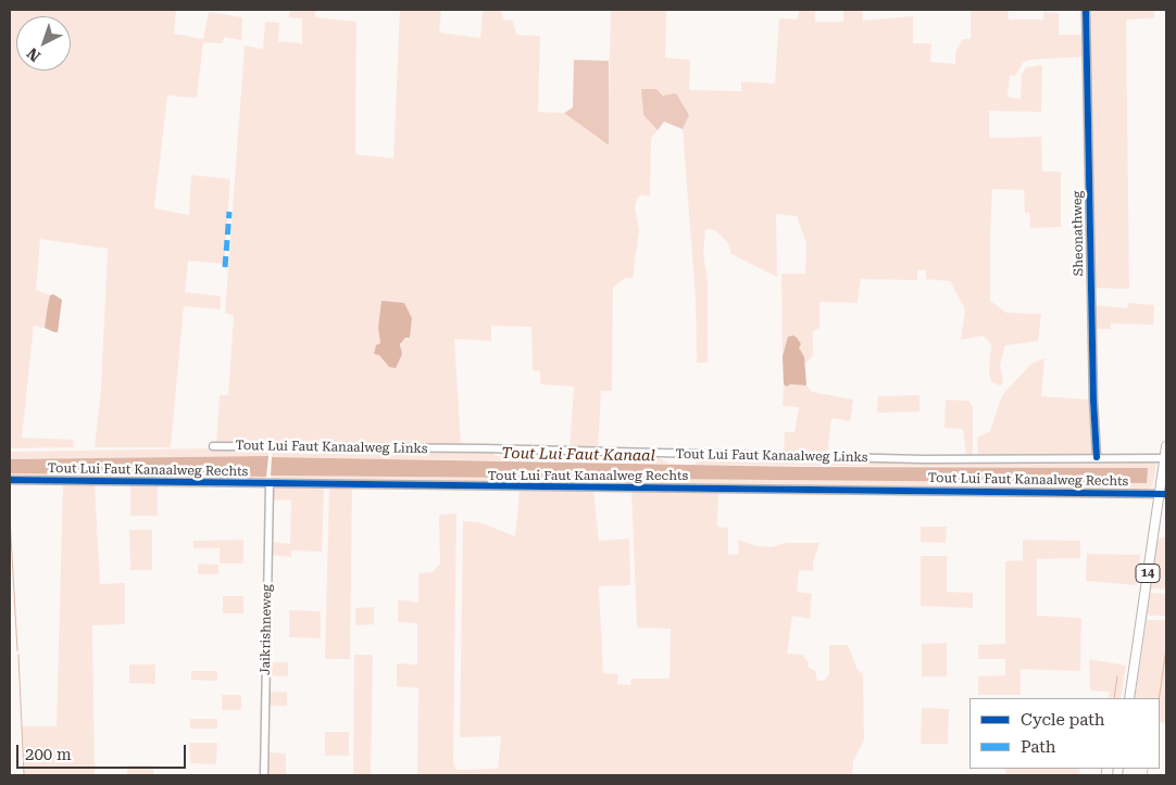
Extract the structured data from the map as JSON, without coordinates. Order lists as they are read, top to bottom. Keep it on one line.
{"streets":{"main road":["14"],"street":["Sheonathweg","Tout Lui Faut Kanaalweg Links","Tout Lui Faut Kanaalweg Rechts","Jaikrishneweg"]},"crossings":[["Sheonathweg","Tout Lui Faut Kanaalweg Links"],["Tout Lui Faut Kanaalweg Links","14"],["Tout Lui Faut Kanaalweg Rechts","14"],["Tout Lui Faut Kanaalweg Rechts","Jaikrishneweg"]],"water":["Tout Lui Faut Kanaal"],"legend":["Cycle path","Path"],"scale_bar":"200 m","north":"bottom left"}
